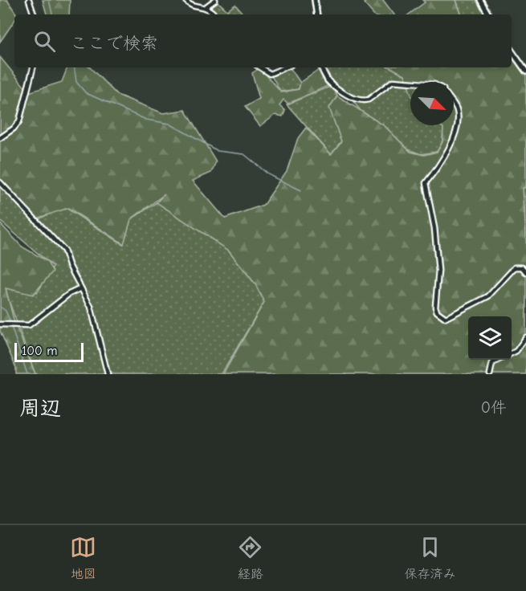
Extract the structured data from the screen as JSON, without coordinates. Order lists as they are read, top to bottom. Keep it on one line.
{"scale_bar":"100 m","north":"bottom right","page":{"search":"ここで検索","scale":"100 m","heading":["周辺","0件"],"nav":["地図","経路","保存済み"]}}
